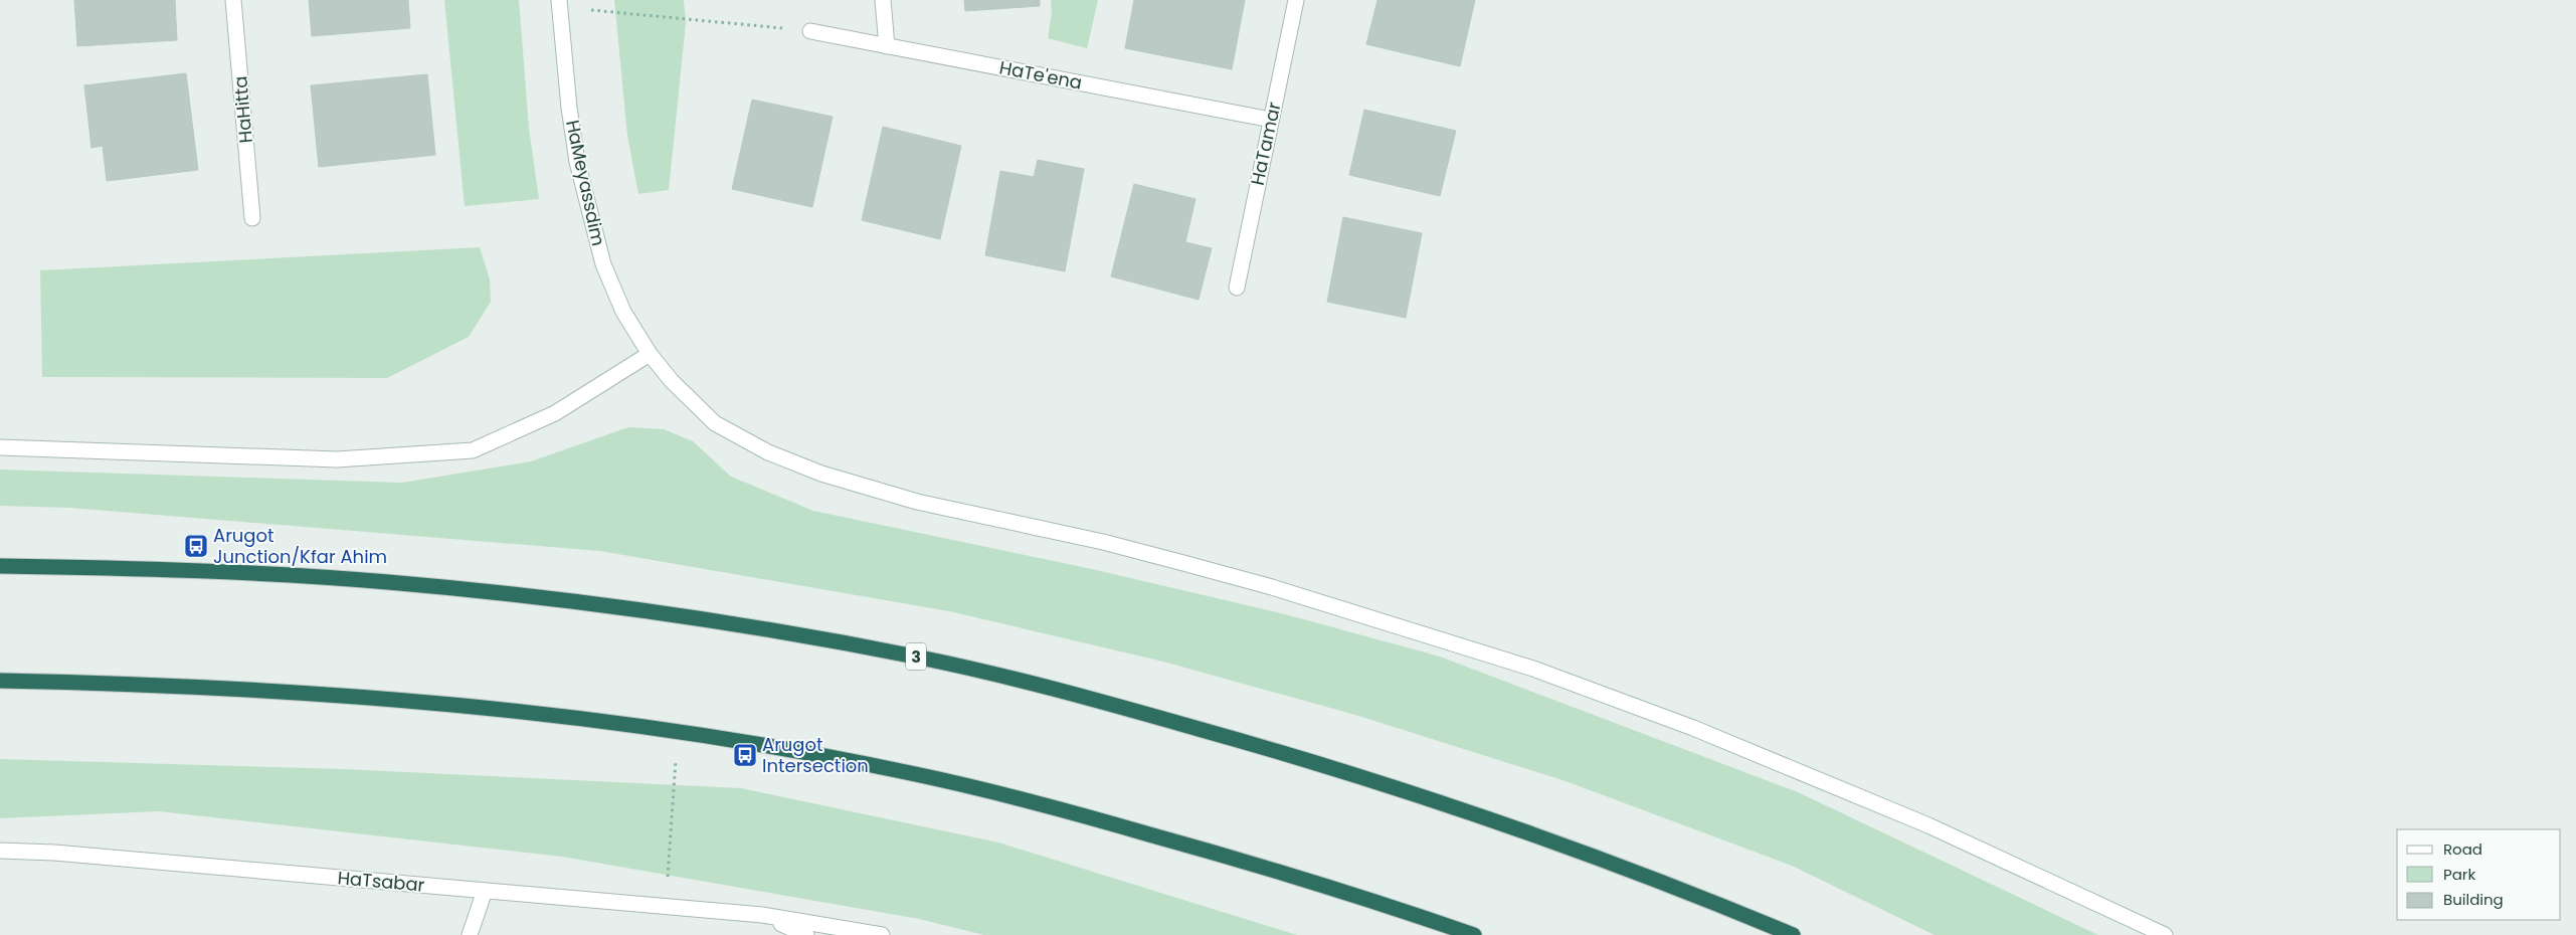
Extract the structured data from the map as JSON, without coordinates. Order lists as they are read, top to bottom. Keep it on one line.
{"streets":{"highway":["3"],"street":["HaTe'ena","HaHitta","HaTamar","HaMeyassdim","HaTsabar"]},"crossings":[["HaTe'ena","HaTamar"]],"places":{"bus stop":["Arugot Junction/Kfar Ahim","Arugot Intersection"]},"legend":["Road","Park","Building"]}
